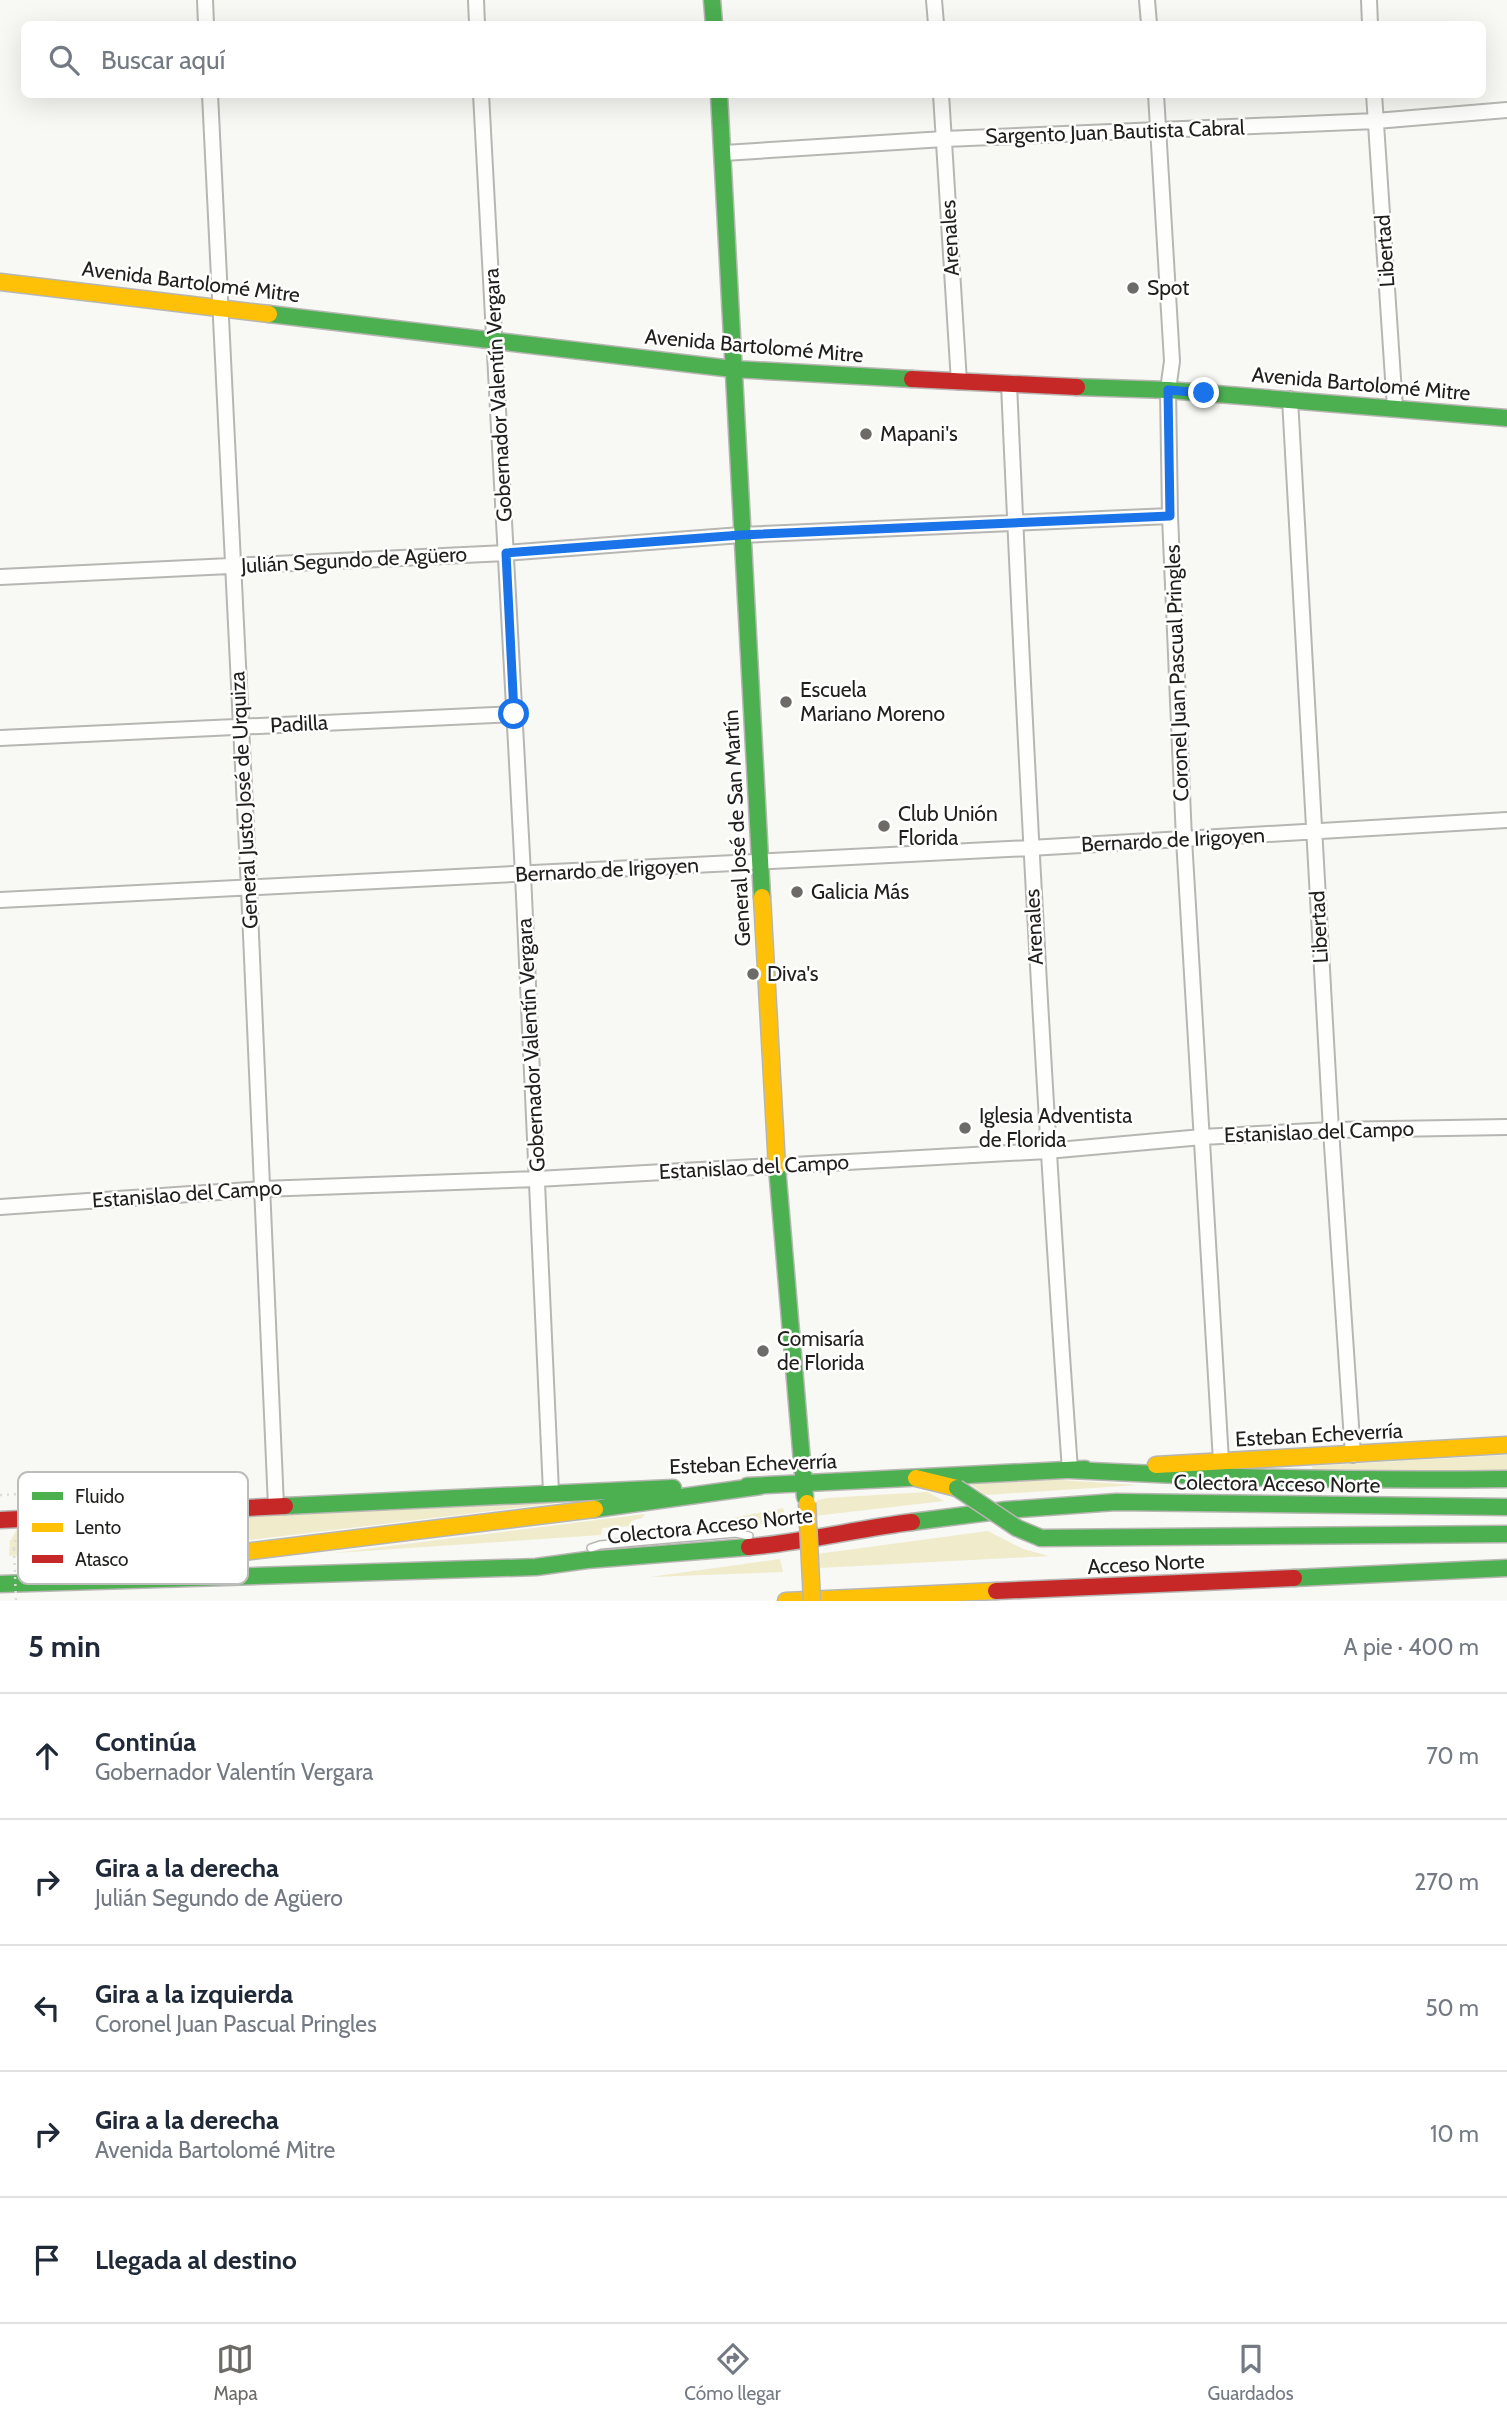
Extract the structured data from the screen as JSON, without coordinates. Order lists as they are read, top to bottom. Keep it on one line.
{"streets":{"main road":["Avenida Bartolomé Mitre","General José de San Martín","Esteban Echeverría","Colectora Acceso Norte","Acceso Norte"],"street":["Sargento Juan Bautista Cabral","Arenales","Libertad","Gobernador Valentín Vergara","Julián Segundo de Agüero","Coronel Juan Pascual Pringles","Padilla","General Justo José de Urquiza","Bernardo de Irigoyen","Estanislao del Campo"]},"crossings":[["Sargento Juan Bautista Cabral","Arenales"],["Sargento Juan Bautista Cabral","Libertad"],["Sargento Juan Bautista Cabral","Coronel Juan Pascual Pringles"],["Sargento Juan Bautista Cabral","General José de San Martín"],["Arenales","Avenida Bartolomé Mitre"],["Arenales","Julián Segundo de Agüero"],["Arenales","Bernardo de Irigoyen"],["Arenales","Estanislao del Campo"],["Arenales","Esteban Echeverría"],["Libertad","Avenida Bartolomé Mitre"],["Libertad","Bernardo de Irigoyen"],["Libertad","Estanislao del Campo"],["Libertad","Esteban Echeverría"],["Avenida Bartolomé Mitre","Gobernador Valentín Vergara"],["Avenida Bartolomé Mitre","Coronel Juan Pascual Pringles"],["Avenida Bartolomé Mitre","General Justo José de Urquiza"],["Avenida Bartolomé Mitre","General José de San Martín"],["Gobernador Valentín Vergara","Julián Segundo de Agüero"],["Gobernador Valentín Vergara","Padilla"],["Gobernador Valentín Vergara","Bernardo de Irigoyen"],["Gobernador Valentín Vergara","Estanislao del Campo"],["Gobernador Valentín Vergara","Esteban Echeverría"],["Julián Segundo de Agüero","Coronel Juan Pascual Pringles"],["Julián Segundo de Agüero","General Justo José de Urquiza"],["Julián Segundo de Agüero","General José de San Martín"],["Coronel Juan Pascual Pringles","Bernardo de Irigoyen"],["Coronel Juan Pascual Pringles","Estanislao del Campo"],["Coronel Juan Pascual Pringles","Esteban Echeverría"],["Padilla","General Justo José de Urquiza"],["General Justo José de Urquiza","Bernardo de Irigoyen"],["General Justo José de Urquiza","Estanislao del Campo"],["General Justo José de Urquiza","Esteban Echeverría"],["General José de San Martín","Bernardo de Irigoyen"],["General José de San Martín","Estanislao del Campo"],["General José de San Martín","Esteban Echeverría"]],"places":["Spot","Mapani's","Escuela Mariano Moreno","Club Unión Florida","Galicia Más","Diva's","Iglesia Adventista de Florida","Comisaría de Florida"],"legend":["Fluido","Lento","Atasco"],"page":{"search":"Buscar aquí","heading":["5 min","A pie · 400 m"],"list":[["Continúa","Gobernador Valentín Vergara","70 m"],["Gira a la derecha","Julián Segundo de Agüero","270 m"],["Gira a la izquierda","Coronel Juan Pascual Pringles","50 m"],["Gira a la derecha","Avenida Bartolomé Mitre","10 m"],"Llegada al destino"],"nav":["Mapa","Cómo llegar","Guardados"]}}
